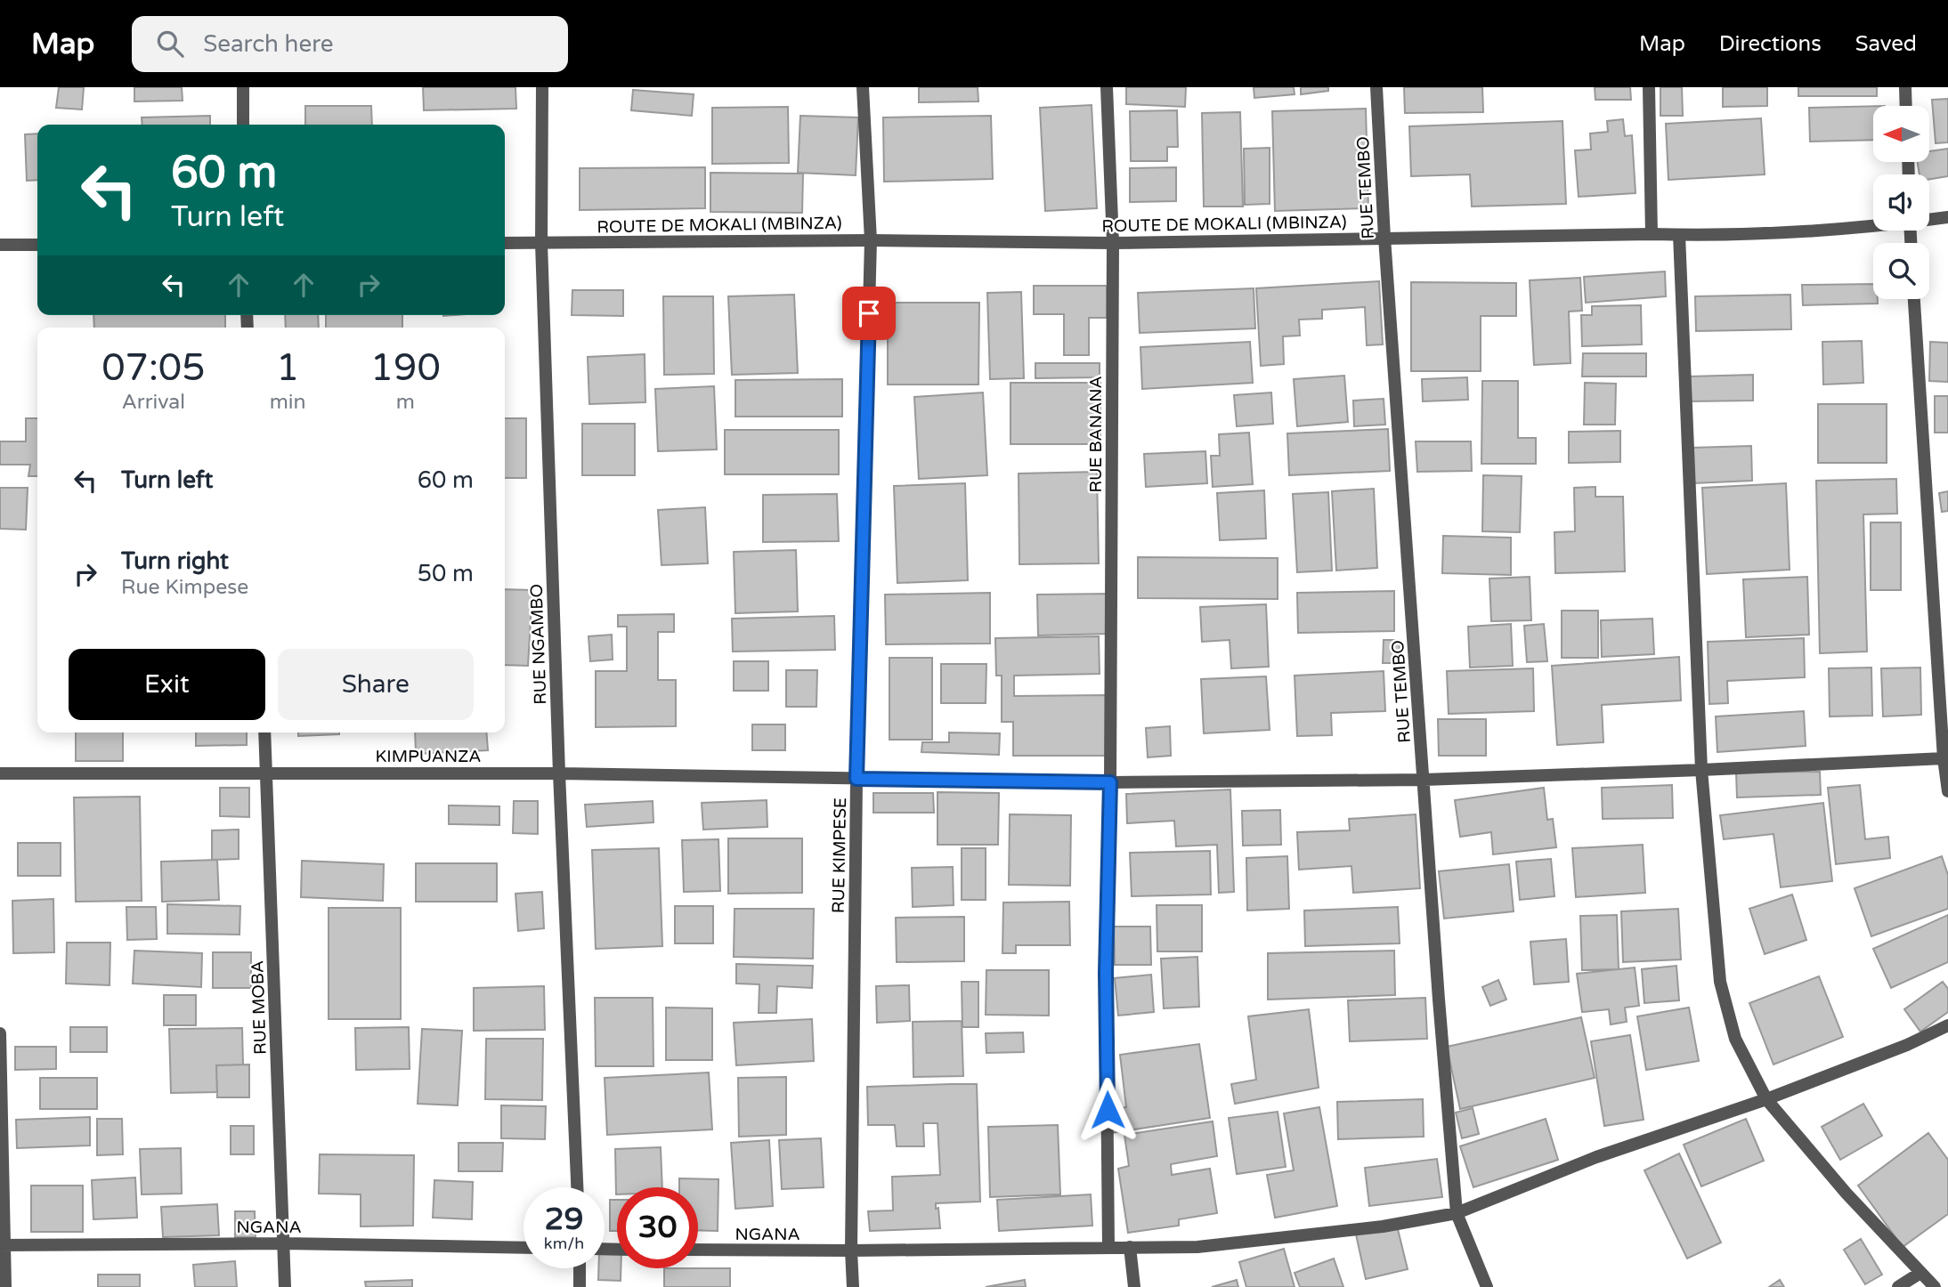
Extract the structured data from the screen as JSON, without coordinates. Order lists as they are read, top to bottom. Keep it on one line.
{"streets":{"street":["RUE TEMBO","ROUTE DE MOKALI (MBINZA)","RUE BANANA","RUE NGAMBO","KIMPUANZA","RUE KIMPESE","RUE MOBA","NGANA"]},"crossings":[["RUE TEMBO","ROUTE DE MOKALI (MBINZA)"],["RUE TEMBO","KIMPUANZA"],["RUE TEMBO","NGANA"],["ROUTE DE MOKALI (MBINZA)","RUE BANANA"],["ROUTE DE MOKALI (MBINZA)","RUE NGAMBO"],["ROUTE DE MOKALI (MBINZA)","RUE KIMPESE"],["RUE BANANA","KIMPUANZA"],["RUE BANANA","NGANA"],["RUE NGAMBO","KIMPUANZA"],["KIMPUANZA","RUE KIMPESE"],["KIMPUANZA","RUE MOBA"],["RUE KIMPESE","NGANA"],["RUE MOBA","NGANA"]],"north":"left","page":{"header":"Map","search":"Search here","nav":["Map","Directions","Saved"],"turn":["60 m","Turn left"],"eta":["07:05","Arrival","1","min","190","m"],"list":[{"name":"Turn left","value":"60 m"},{"name":"Turn right","note":"Rue Kimpese","value":"50 m"}],"buttons":["Exit","Share"],"speed":"29 km/h","limit":"30"}}
